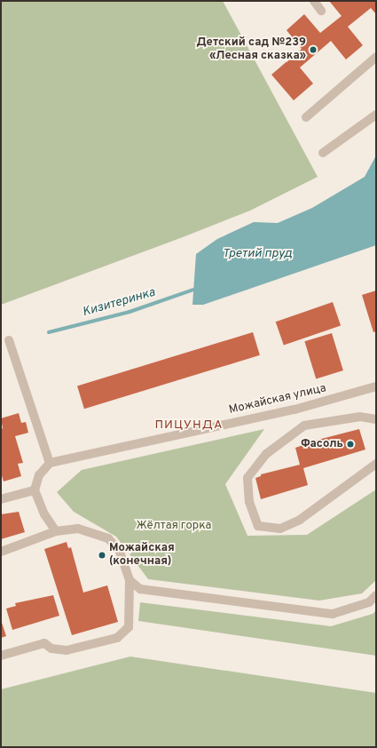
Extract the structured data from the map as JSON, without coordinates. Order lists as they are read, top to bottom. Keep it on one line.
{"streets":{"lane":["Можайская улица"]},"districts":["ПИЦУНДА"],"water":["Третий пруд","Кизитеринка"],"parks":["Жёлтая горка"],"places":["Детский сад №239 «Лесная сказка»","Фасоль","Можайская (конечная)"]}
